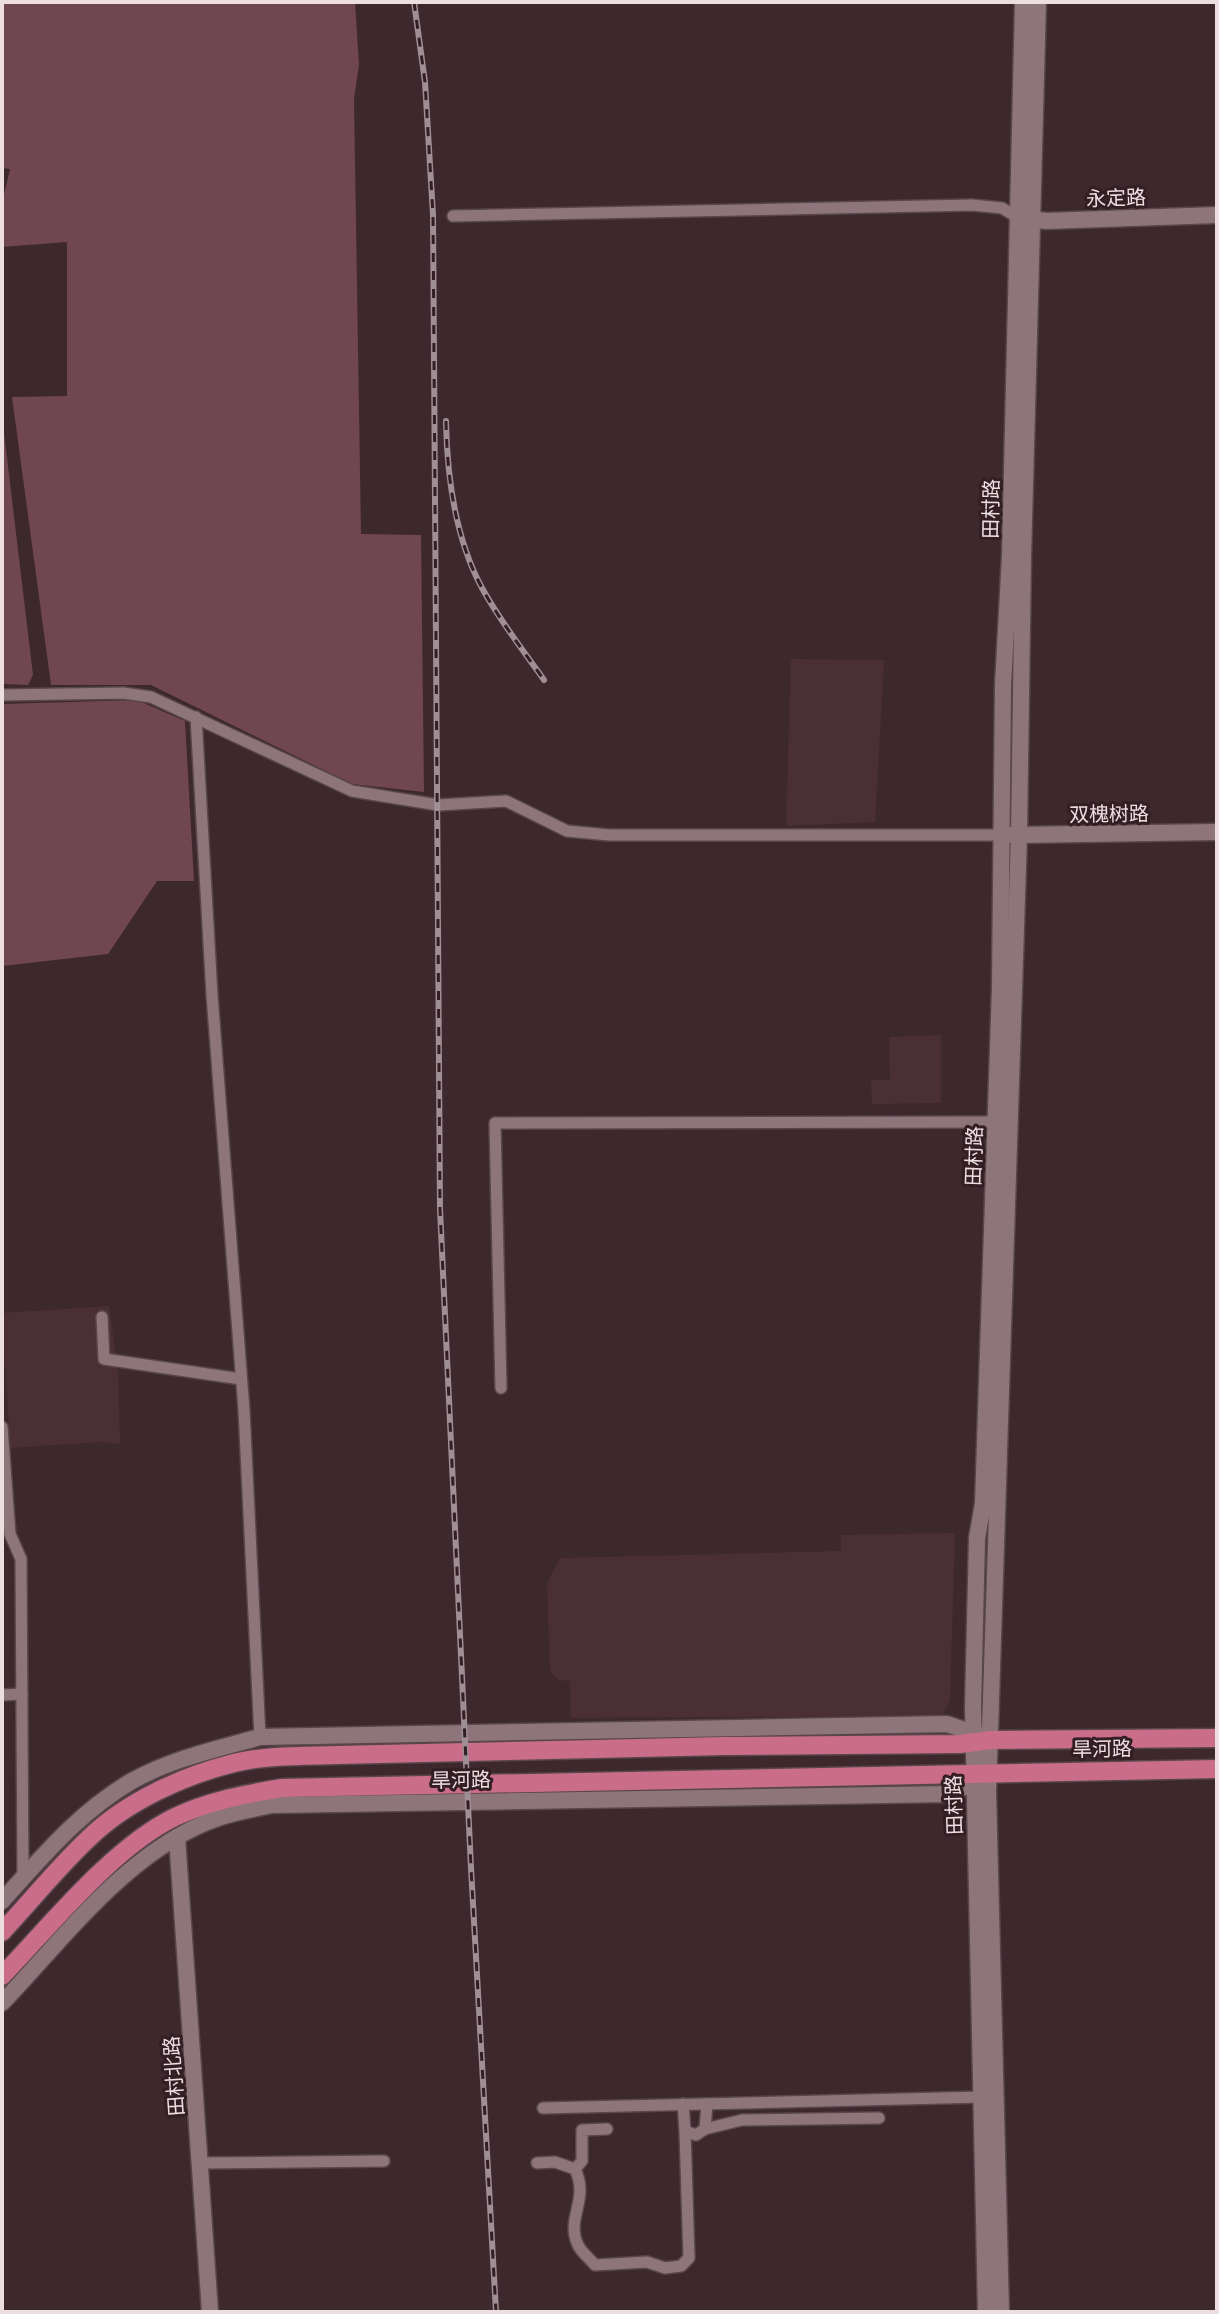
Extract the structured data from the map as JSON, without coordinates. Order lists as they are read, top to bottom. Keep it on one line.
{"streets":{"main road":["永定路","田村路","双槐树路","旱河路","田村北路"]},"crossings":[["永定路","田村路"],["田村路","双槐树路"],["田村路","旱河路"],["旱河路","田村北路"]]}
